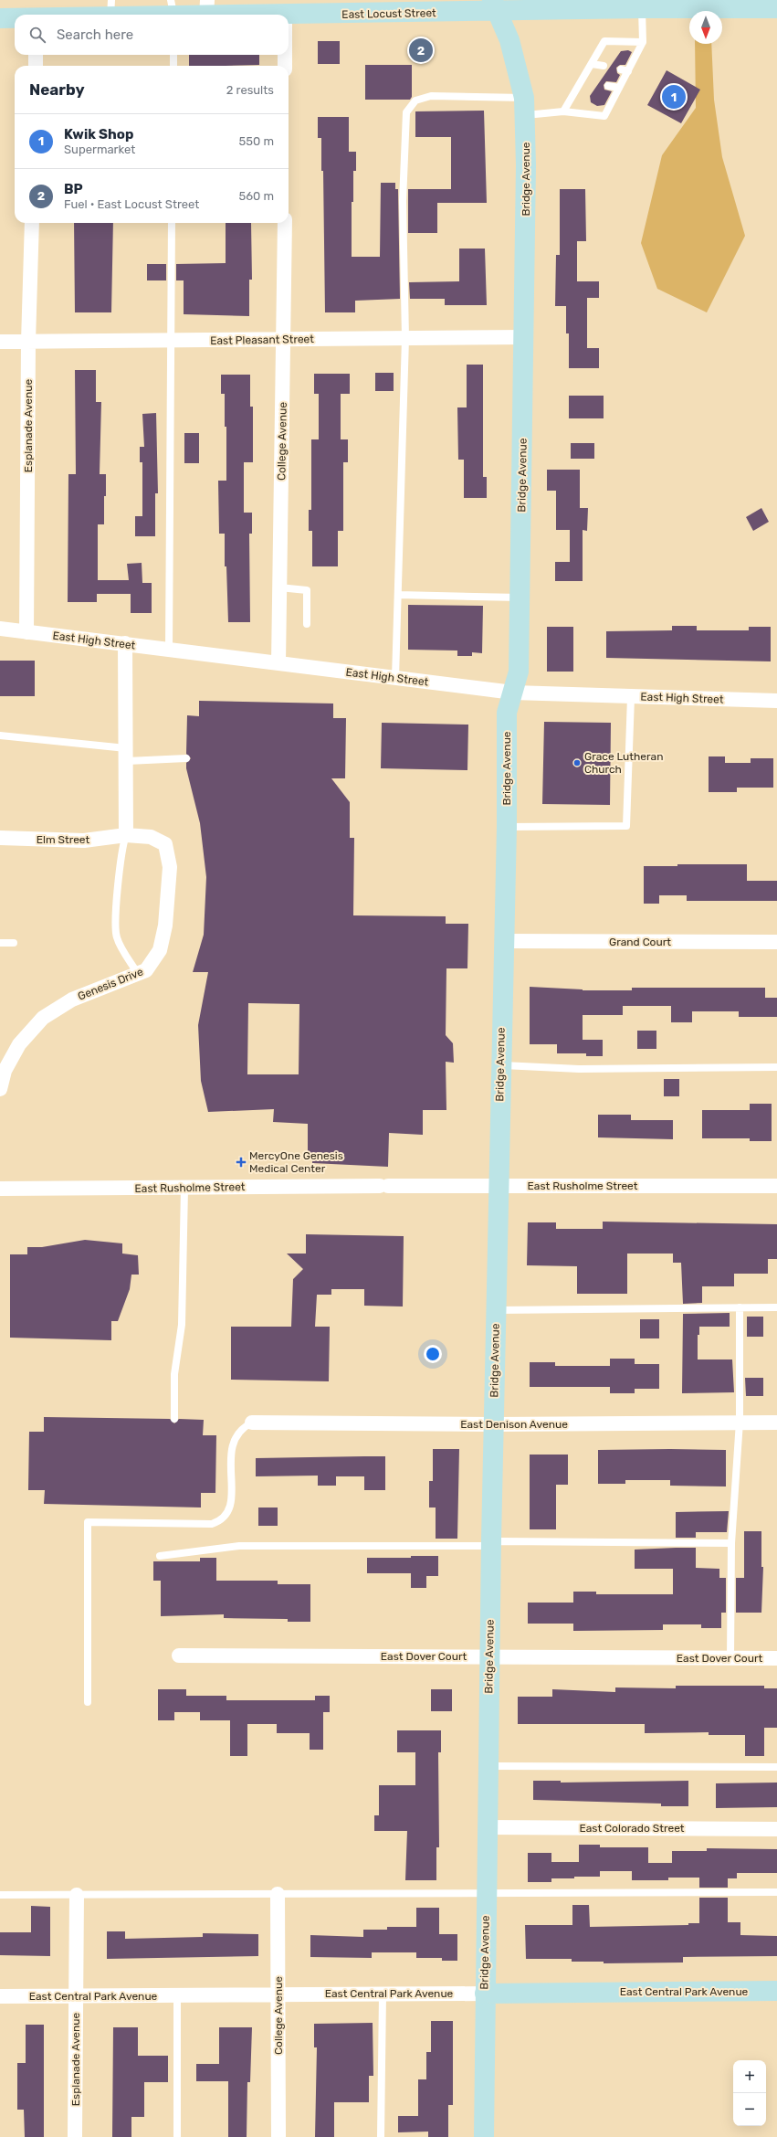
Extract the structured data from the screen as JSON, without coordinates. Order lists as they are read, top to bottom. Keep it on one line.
{"streets":{"street":["East Locust Street","Bridge Avenue","East Pleasant Street","Esplanade Avenue","College Avenue","East High Street","Elm Street","Grand Court","Genesis Drive","East Rusholme Street","East Denison Avenue","East Dover Court","East Colorado Street","East Central Park Avenue"]},"crossings":[["East Locust Street","Bridge Avenue"],["Bridge Avenue","East Pleasant Street"],["Bridge Avenue","East High Street"],["Bridge Avenue","Grand Court"],["Bridge Avenue","East Rusholme Street"],["Bridge Avenue","East Denison Avenue"],["Bridge Avenue","East Dover Court"],["Bridge Avenue","East Colorado Street"],["Bridge Avenue","East Central Park Avenue"],["East Pleasant Street","Esplanade Avenue"],["East Pleasant Street","College Avenue"],["Esplanade Avenue","East High Street"],["Esplanade Avenue","East Central Park Avenue"],["College Avenue","East High Street"],["College Avenue","East Central Park Avenue"],["Elm Street","Genesis Drive"]],"places":{"other":["Grace Lutheran Church"],"health":["MercyOne Genesis Medical Center"]},"north":"bottom","page":{"search":"Search here","pins":["2","1"],"heading":["Nearby","2 results"],"list":[{"mark":"1","name":"Kwik Shop","note":"Supermarket","value":"550 m"},{"mark":"2","name":"BP","note":"Fuel · East Locust Street","value":"560 m"}],"map_buttons":["+","−"]}}
